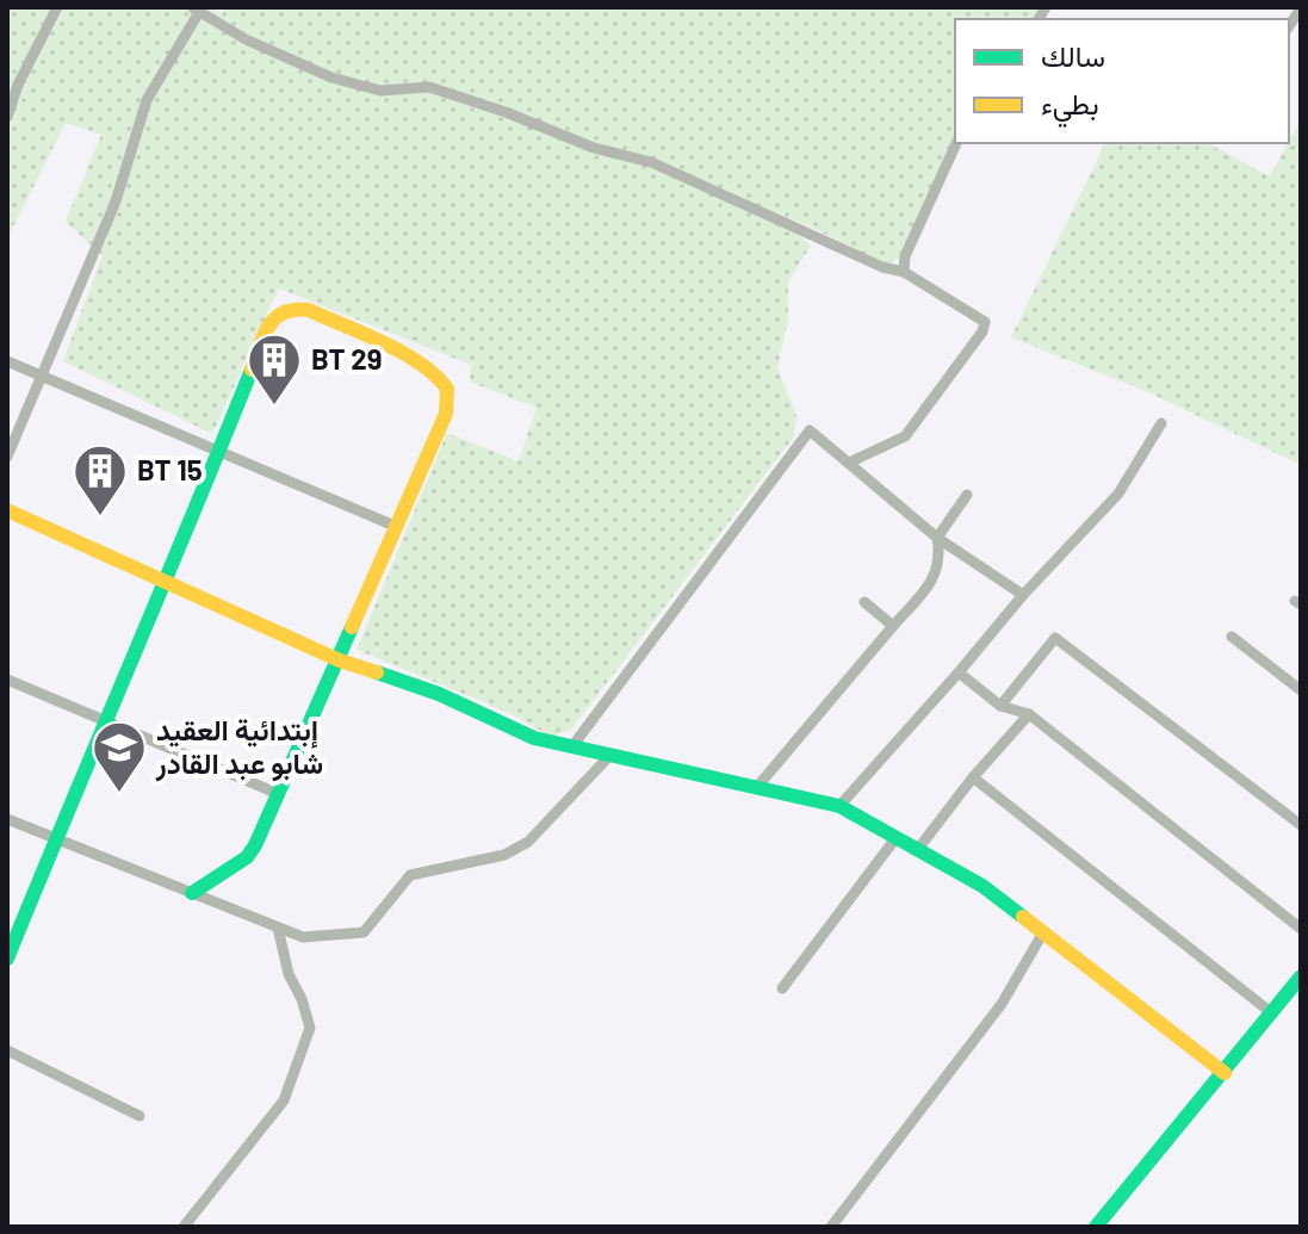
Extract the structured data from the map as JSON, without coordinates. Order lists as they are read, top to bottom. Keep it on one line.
{"places":{"building":["BT 29","BT 15"],"school or university":["إبتدائية العقيد شابو عبد القادر"]},"legend":["سالك","بطيء"]}
